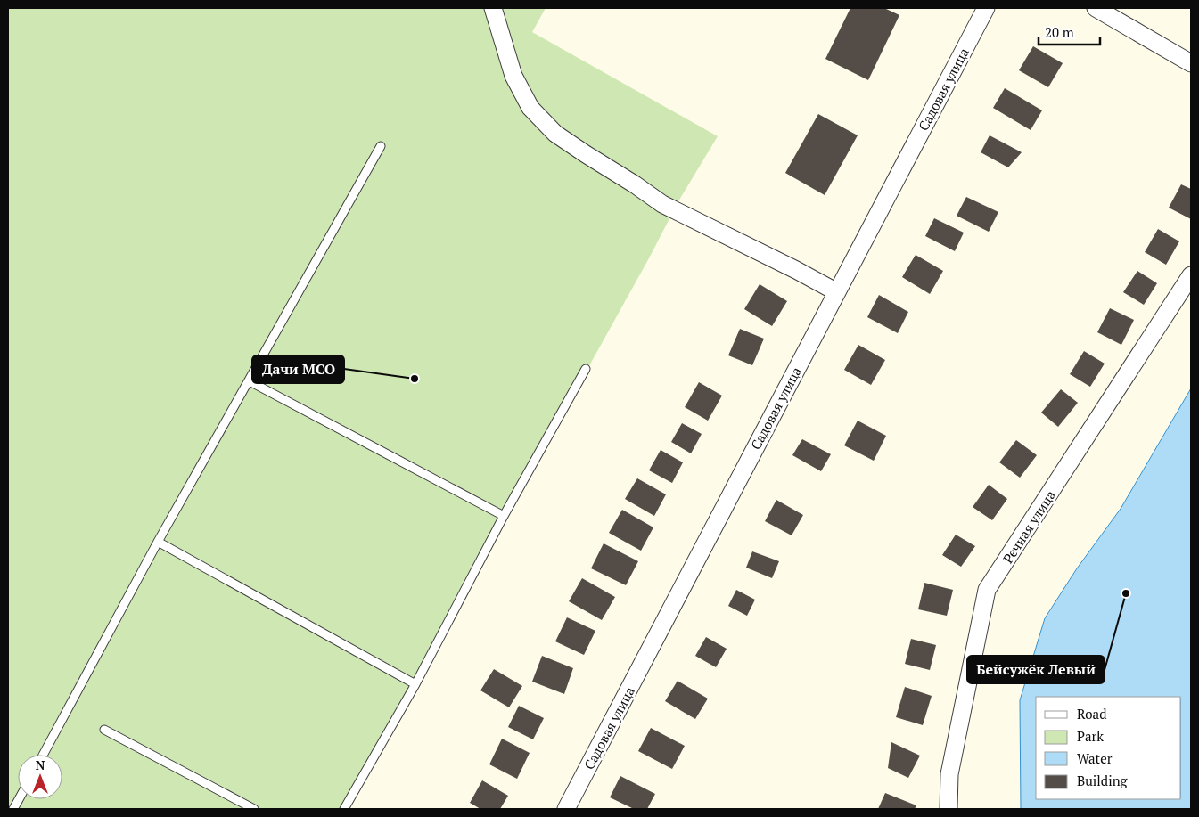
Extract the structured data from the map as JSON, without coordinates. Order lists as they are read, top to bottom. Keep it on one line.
{"streets":{"street":["Садовая улица","Речная улица"]},"places":["Дачи МСО","Бейсужёк Левый"],"legend":["Road","Park","Water","Building"],"scale_bar":"20 m","north":"top"}
